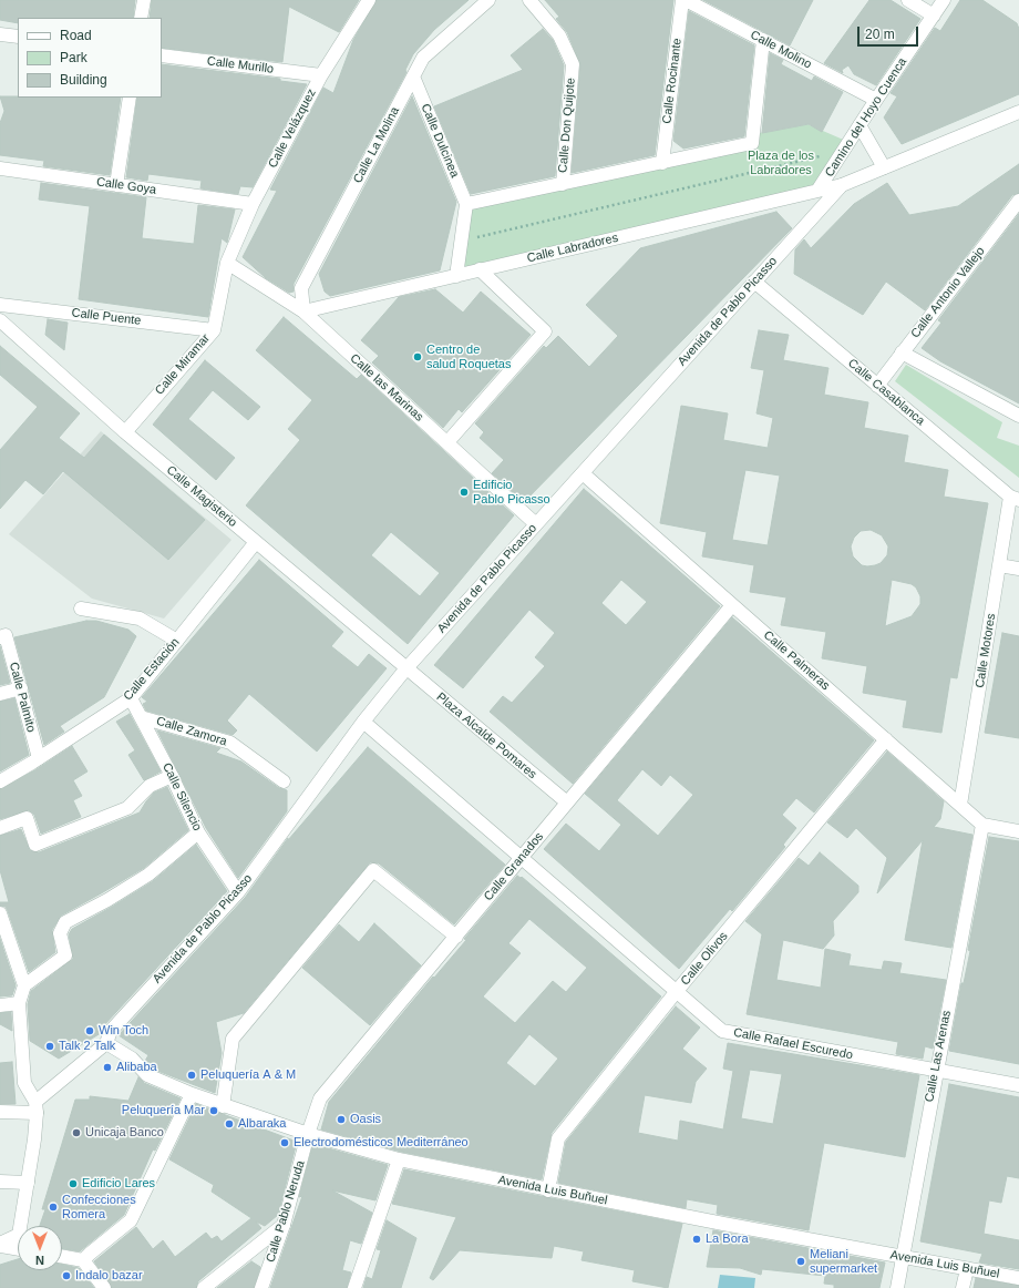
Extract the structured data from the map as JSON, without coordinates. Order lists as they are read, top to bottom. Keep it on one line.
{"streets":{"street":["Calle Molino","Calle Murillo","Calle Rocinante","Camino del Hoyo Cuenca","Calle Don Quijote","Calle Velázquez","Calle Dulcinea","Calle La Molina","Calle Goya","Calle Labradores","Calle Antonio Vallejo","Avenida de Pablo Picasso","Calle Puente","Calle Miramar","Calle las Marinas","Calle Casablanca","Calle Magisterio","Calle Motores","Calle Palmeras","Calle Estación","Calle Palmito","Calle Zamora","Plaza Alcalde Pomares","Calle Silencio","Calle Granados","Calle Olivos","Calle Rafael Escuredo","Calle Las Arenas","Avenida Luis Buñuel","Calle Pablo Neruda"]},"crossings":[["Calle Molino","Camino del Hoyo Cuenca"],["Calle Murillo","Calle Velázquez"],["Camino del Hoyo Cuenca","Calle Labradores"],["Calle Velázquez","Calle Goya"],["Calle Velázquez","Calle Miramar"],["Calle Velázquez","Calle las Marinas"],["Calle Dulcinea","Calle La Molina"],["Calle La Molina","Calle Labradores"],["Calle La Molina","Calle las Marinas"],["Calle Labradores","Avenida de Pablo Picasso"],["Calle Labradores","Calle las Marinas"],["Calle Antonio Vallejo","Calle Casablanca"],["Avenida de Pablo Picasso","Calle las Marinas"],["Avenida de Pablo Picasso","Calle Casablanca"],["Avenida de Pablo Picasso","Calle Magisterio"],["Avenida de Pablo Picasso","Calle Palmeras"],["Avenida de Pablo Picasso","Plaza Alcalde Pomares"],["Avenida de Pablo Picasso","Calle Silencio"],["Avenida de Pablo Picasso","Avenida Luis Buñuel"],["Calle Puente","Calle Miramar"],["Calle Miramar","Calle las Marinas"],["Calle Miramar","Calle Magisterio"],["Calle Casablanca","Calle Motores"],["Calle Magisterio","Calle Estación"],["Calle Magisterio","Plaza Alcalde Pomares"],["Calle Motores","Calle Palmeras"],["Calle Palmeras","Calle Granados"],["Calle Palmeras","Calle Olivos"],["Calle Palmeras","Calle Las Arenas"],["Calle Estación","Calle Palmito"],["Calle Estación","Calle Silencio"],["Calle Zamora","Calle Silencio"],["Plaza Alcalde Pomares","Calle Granados"],["Calle Granados","Calle Rafael Escuredo"],["Calle Granados","Avenida Luis Buñuel"],["Calle Granados","Calle Pablo Neruda"],["Calle Olivos","Calle Rafael Escuredo"],["Calle Olivos","Avenida Luis Buñuel"],["Calle Rafael Escuredo","Calle Las Arenas"],["Calle Las Arenas","Avenida Luis Buñuel"],["Avenida Luis Buñuel","Calle Pablo Neruda"]],"parks":["Plaza de los Labradores"],"places":["Centro de salud Roquetas","Edificio Pablo Picasso","Win Toch","Talk 2 Talk","Alibaba","Peluquería A & M","Peluquería Mar","Oasis","Albaraka","Unicaja Banco","Electrodomésticos Mediterráneo","Edificio Lares","Confecciones Romera","La Bora","Meliani supermarket","Indalo bazar"],"legend":["Road","Park","Building"],"scale_bar":"20 m","north":"bottom"}
